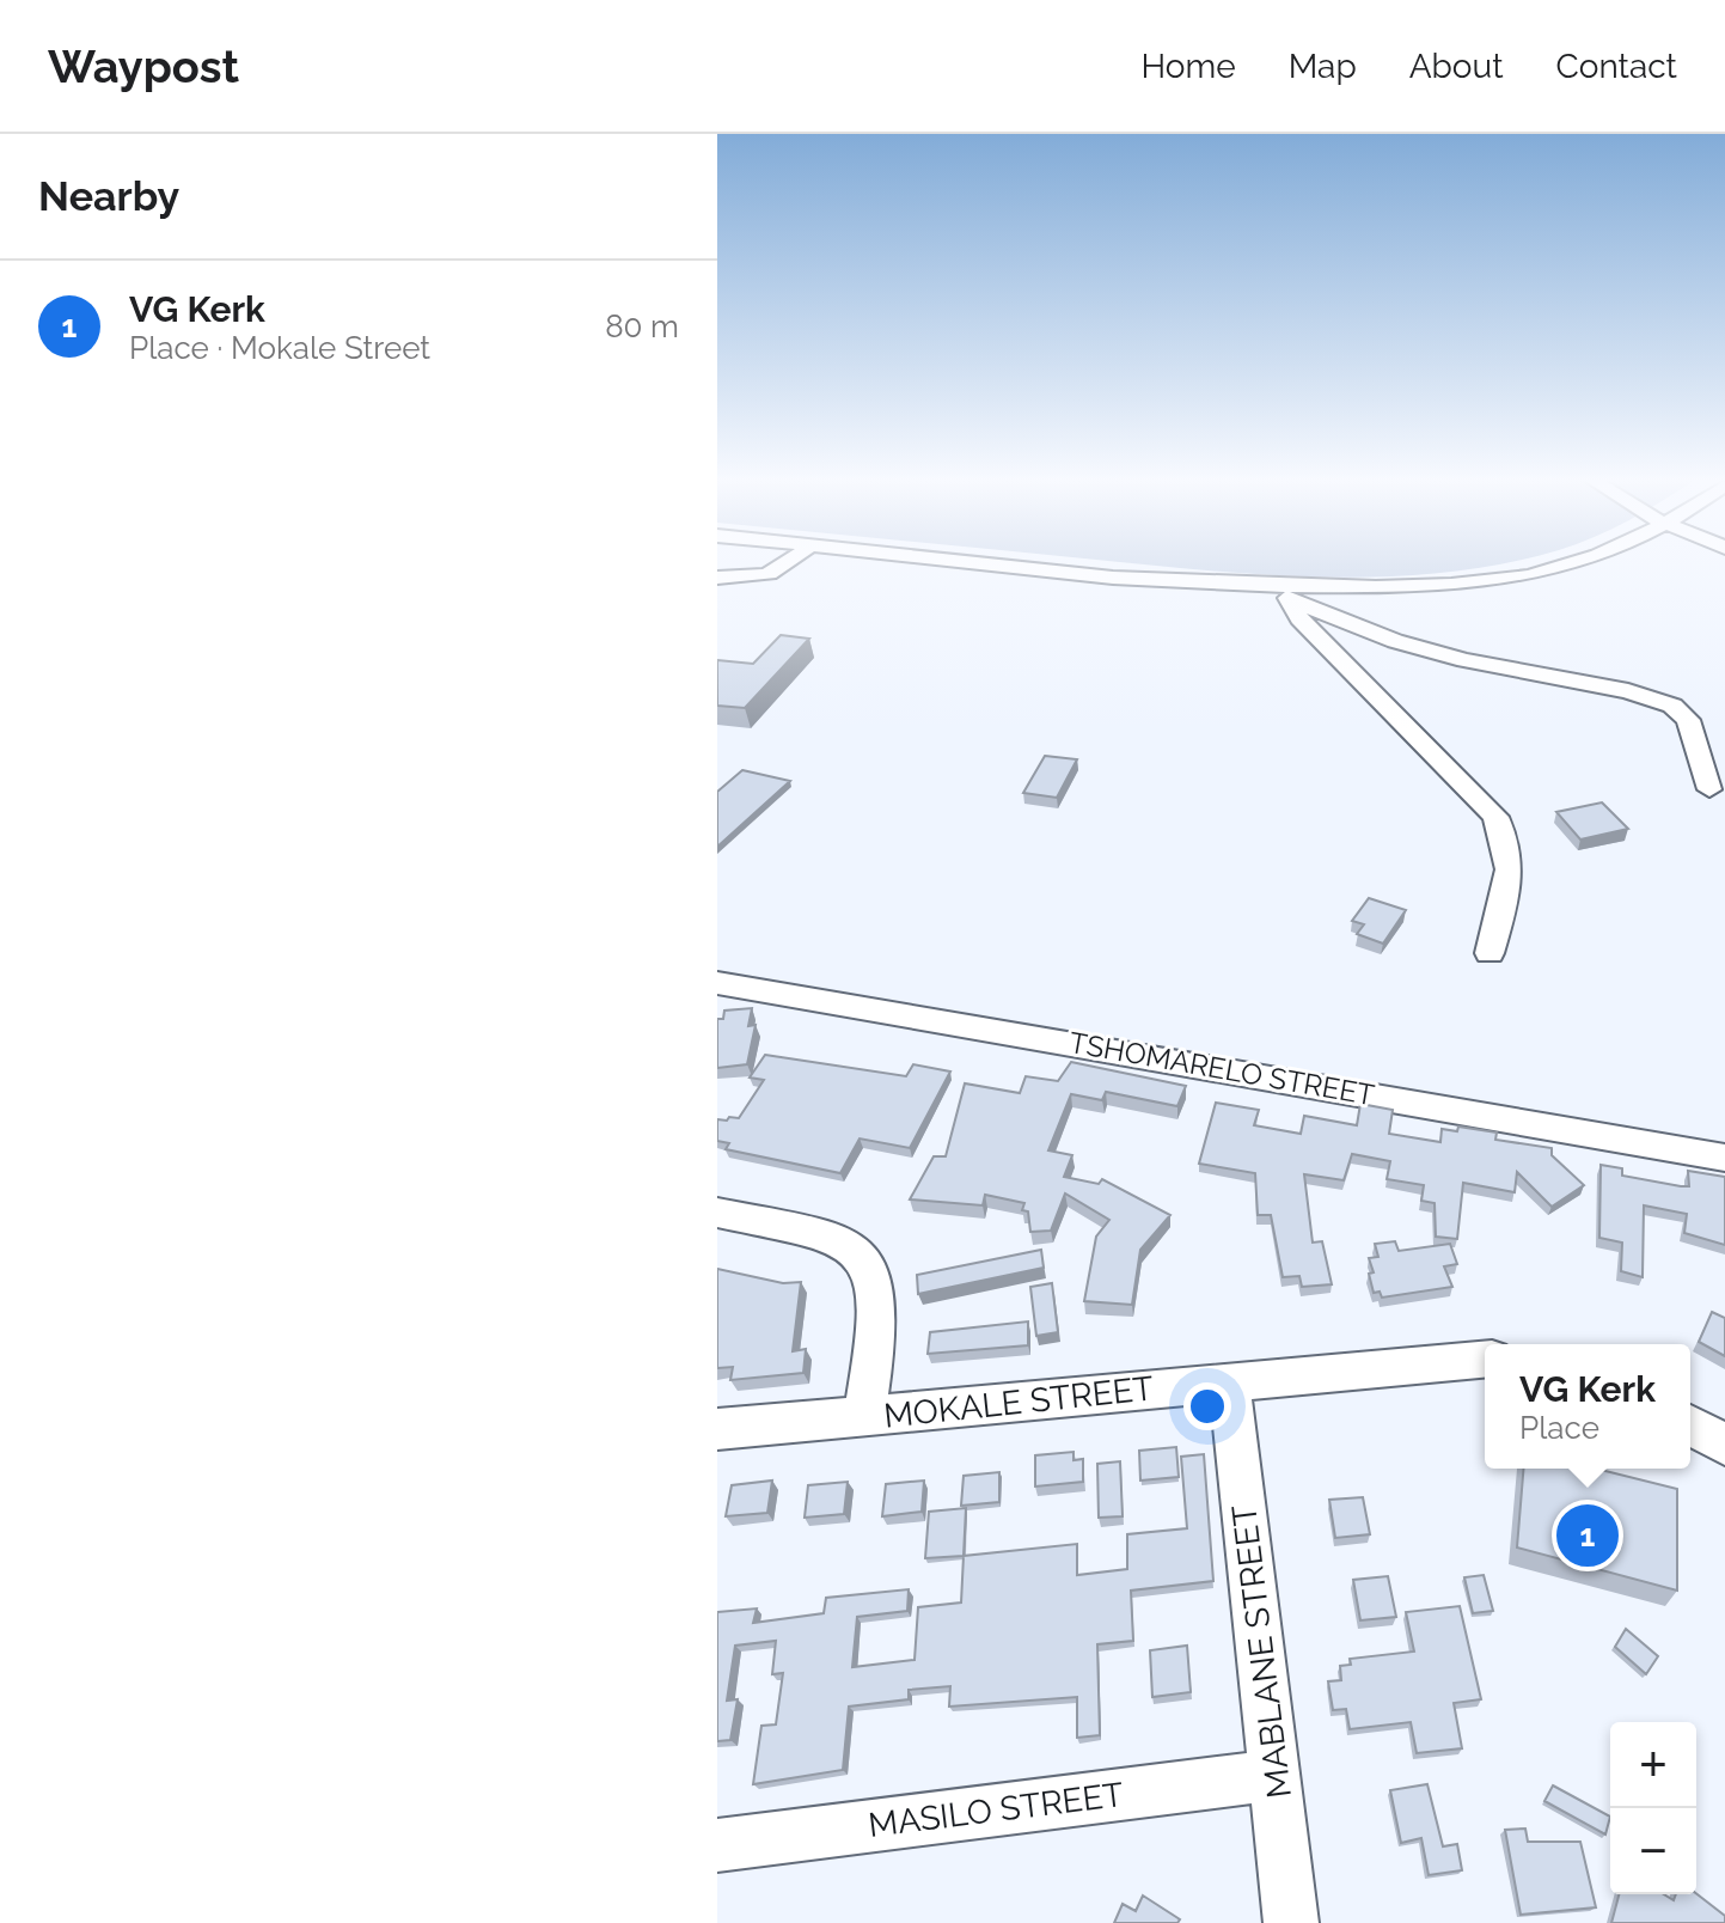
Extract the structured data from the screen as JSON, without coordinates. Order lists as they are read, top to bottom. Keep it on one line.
{"streets":{"street":["TSHOMARELO STREET","MOKALE STREET","MABLANE STREET","MASILO STREET"]},"crossings":[["MOKALE STREET","MABLANE STREET"],["MABLANE STREET","MASILO STREET"]],"page":{"header":"Waypost","nav":["Home","Map","About","Contact"],"heading":"Nearby","list":[{"mark":"1","name":"VG Kerk","note":"Place · Mokale Street","value":"80 m"}],"popup":["VG Kerk","Place"],"pins":"1","map_buttons":["+","−"]}}
